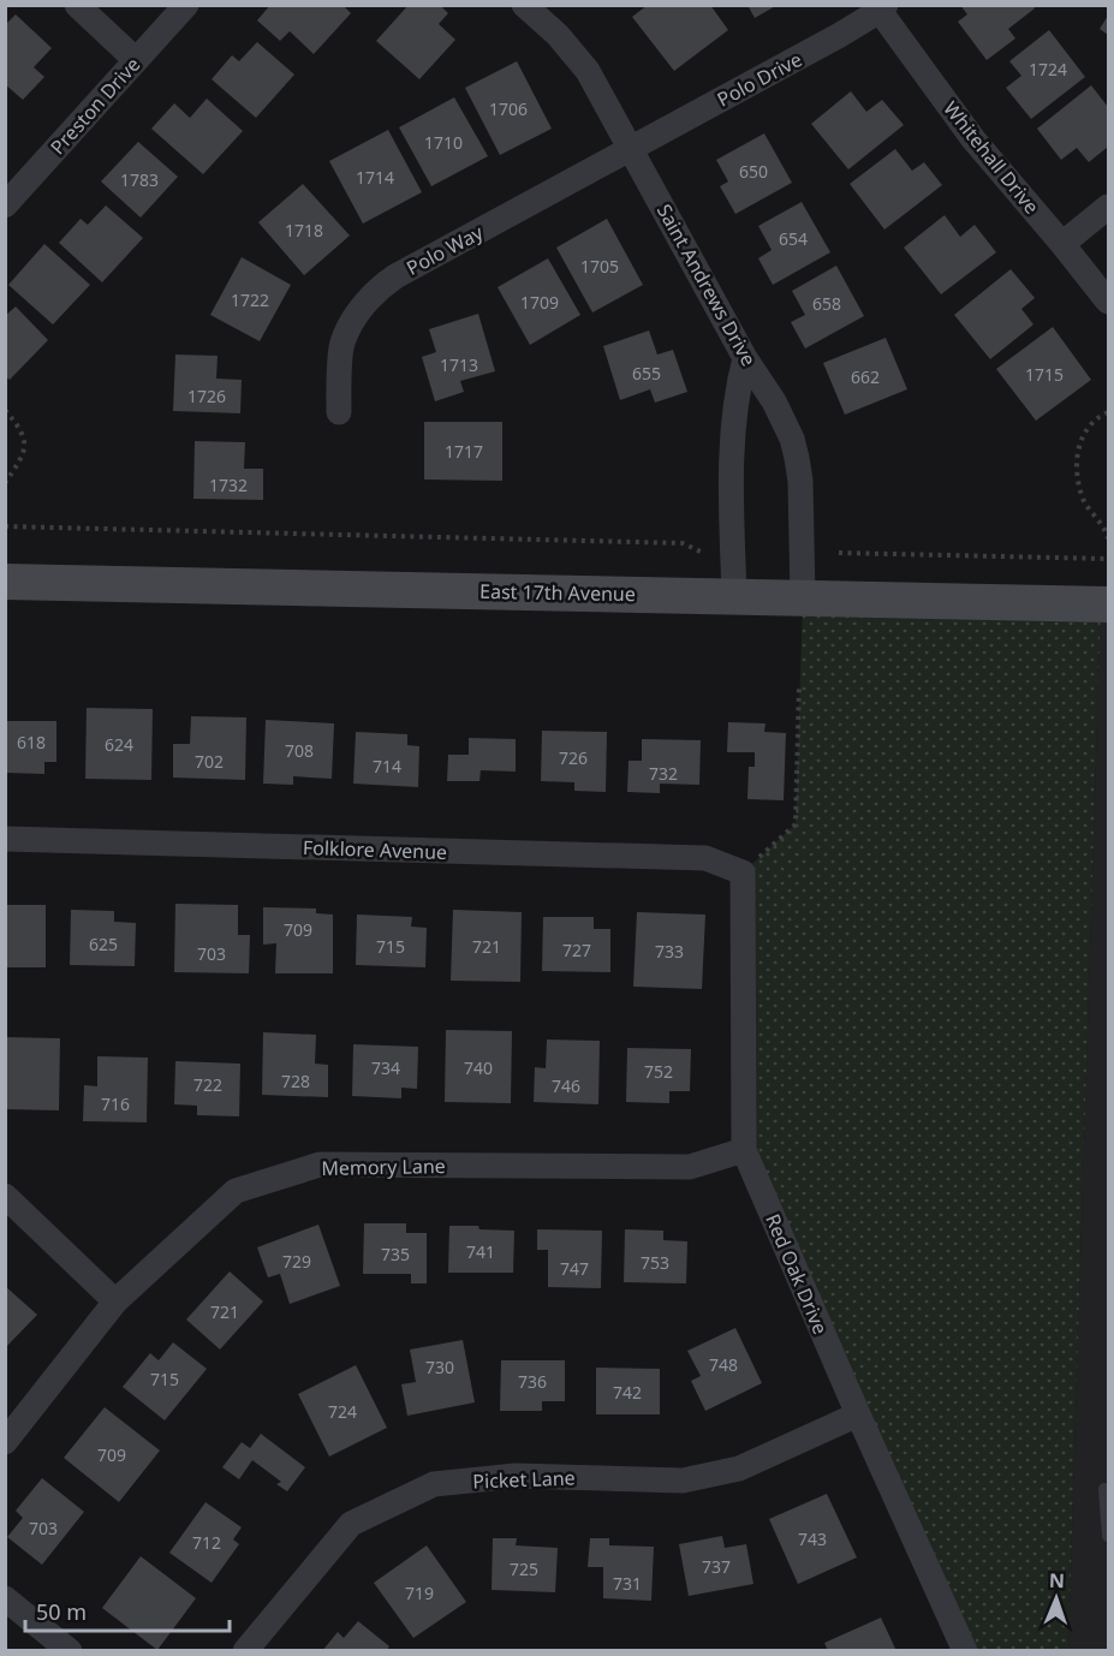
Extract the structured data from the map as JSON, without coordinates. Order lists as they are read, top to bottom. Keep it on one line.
{"streets":{"main road":["East 17th Avenue"],"street":["Polo Drive","Preston Drive","Whitehall Drive","Polo Way","Saint Andrews Drive","Folklore Avenue","Memory Lane","Red Oak Drive","Picket Lane"]},"crossings":[["Polo Drive","Whitehall Drive"],["Polo Drive","Polo Way"],["Polo Drive","Saint Andrews Drive"],["Polo Way","Saint Andrews Drive"],["Saint Andrews Drive","East 17th Avenue"],["Folklore Avenue","Red Oak Drive"],["Memory Lane","Red Oak Drive"],["Red Oak Drive","Picket Lane"]],"house_numbers":["1724","1706","1710","650","1714","1783","1718","654","1705","1722","1709","658","1713","655","1715","662","1726","1717","1732","618","624","708","726","702","714","732","709","625","715","721","727","733","703","734","740","752","728","722","746","716","741","735","729","753","747","721","748","730","715","736","742","724","709","703","743","712","737","725","731","719"],"scale_bar":"50 m","north":"top"}
